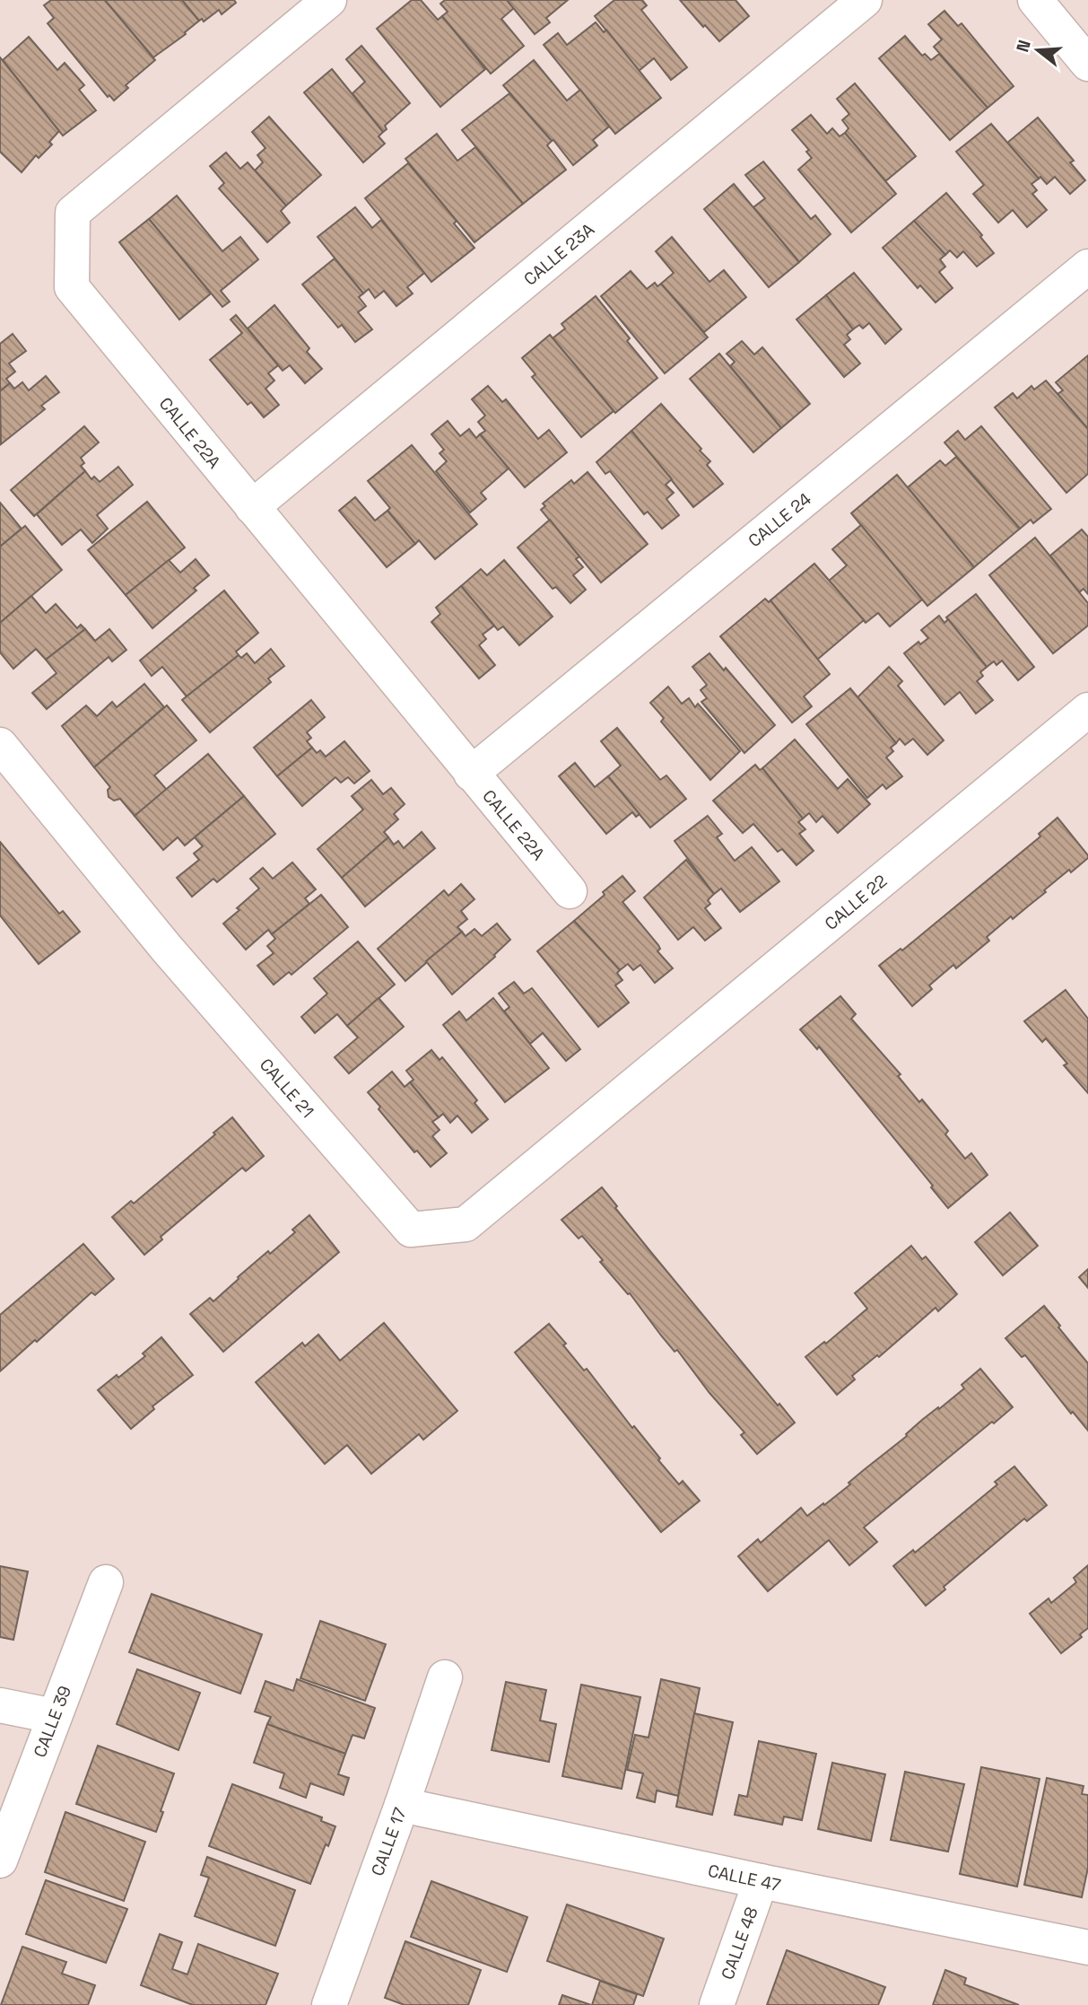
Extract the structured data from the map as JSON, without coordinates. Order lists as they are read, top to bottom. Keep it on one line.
{"streets":{"street":["CALLE 23A","CALLE 22A","CALLE 24","CALLE 22","CALLE 21","CALLE 39","CALLE 17","CALLE 47","CALLE 48"]},"crossings":[["CALLE 23A","CALLE 22A"],["CALLE 22A","CALLE 24"],["CALLE 22","CALLE 21"],["CALLE 17","CALLE 47"],["CALLE 47","CALLE 48"]],"north":"left"}
